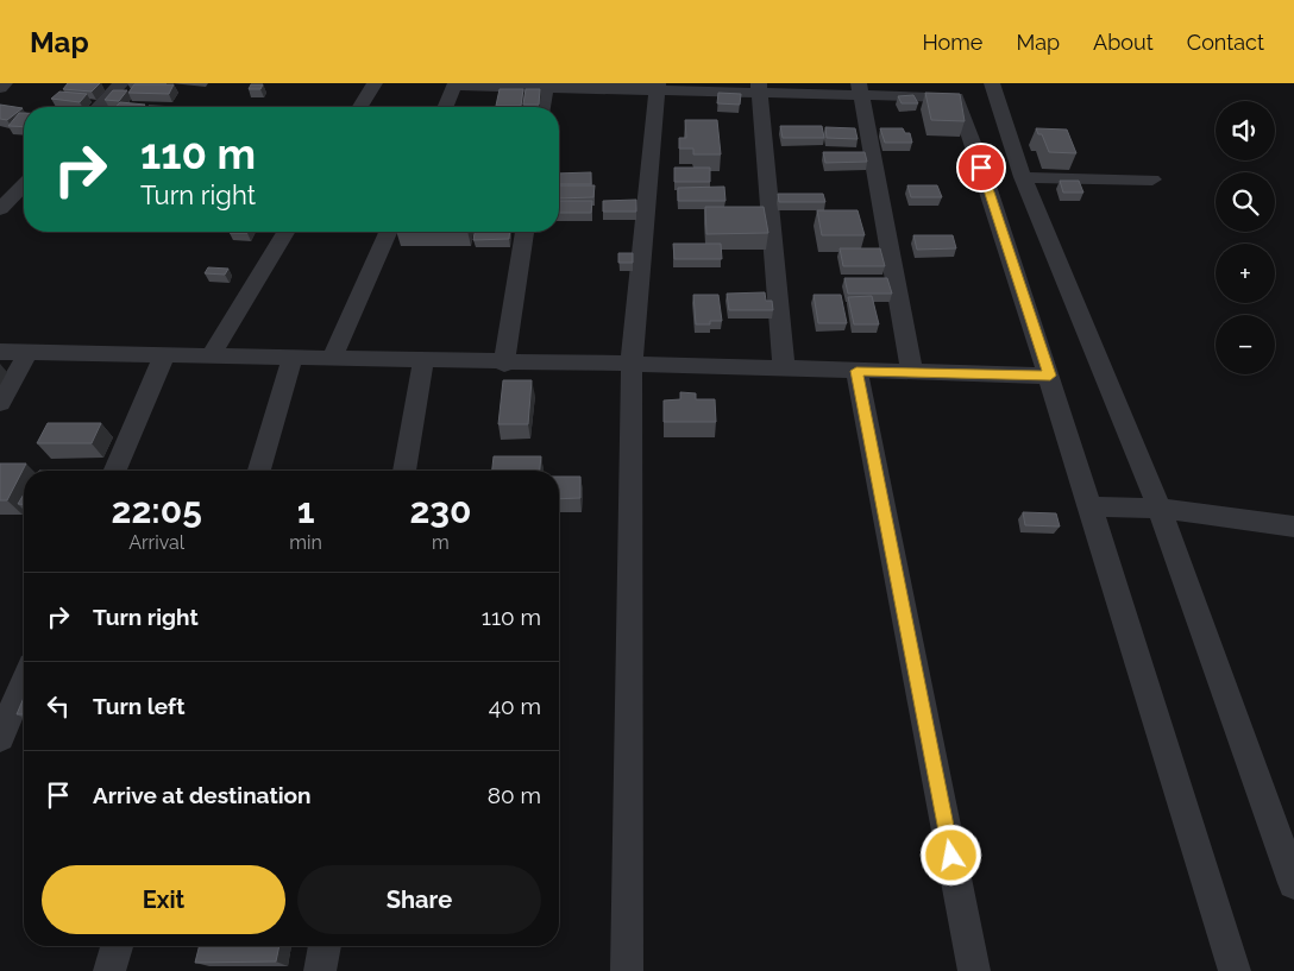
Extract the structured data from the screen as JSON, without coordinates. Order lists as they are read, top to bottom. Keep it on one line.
{"page":{"header":"Map","nav":["Home","Map","About","Contact"],"map_buttons":["+","−"],"turn":["110 m","Turn right"],"eta":["22:05","Arrival","1","min","230","m"],"list":[{"name":"Turn right","value":"110 m"},{"name":"Turn left","value":"40 m"},{"name":"Arrive at destination","value":"80 m"}],"buttons":["Exit","Share"]}}
